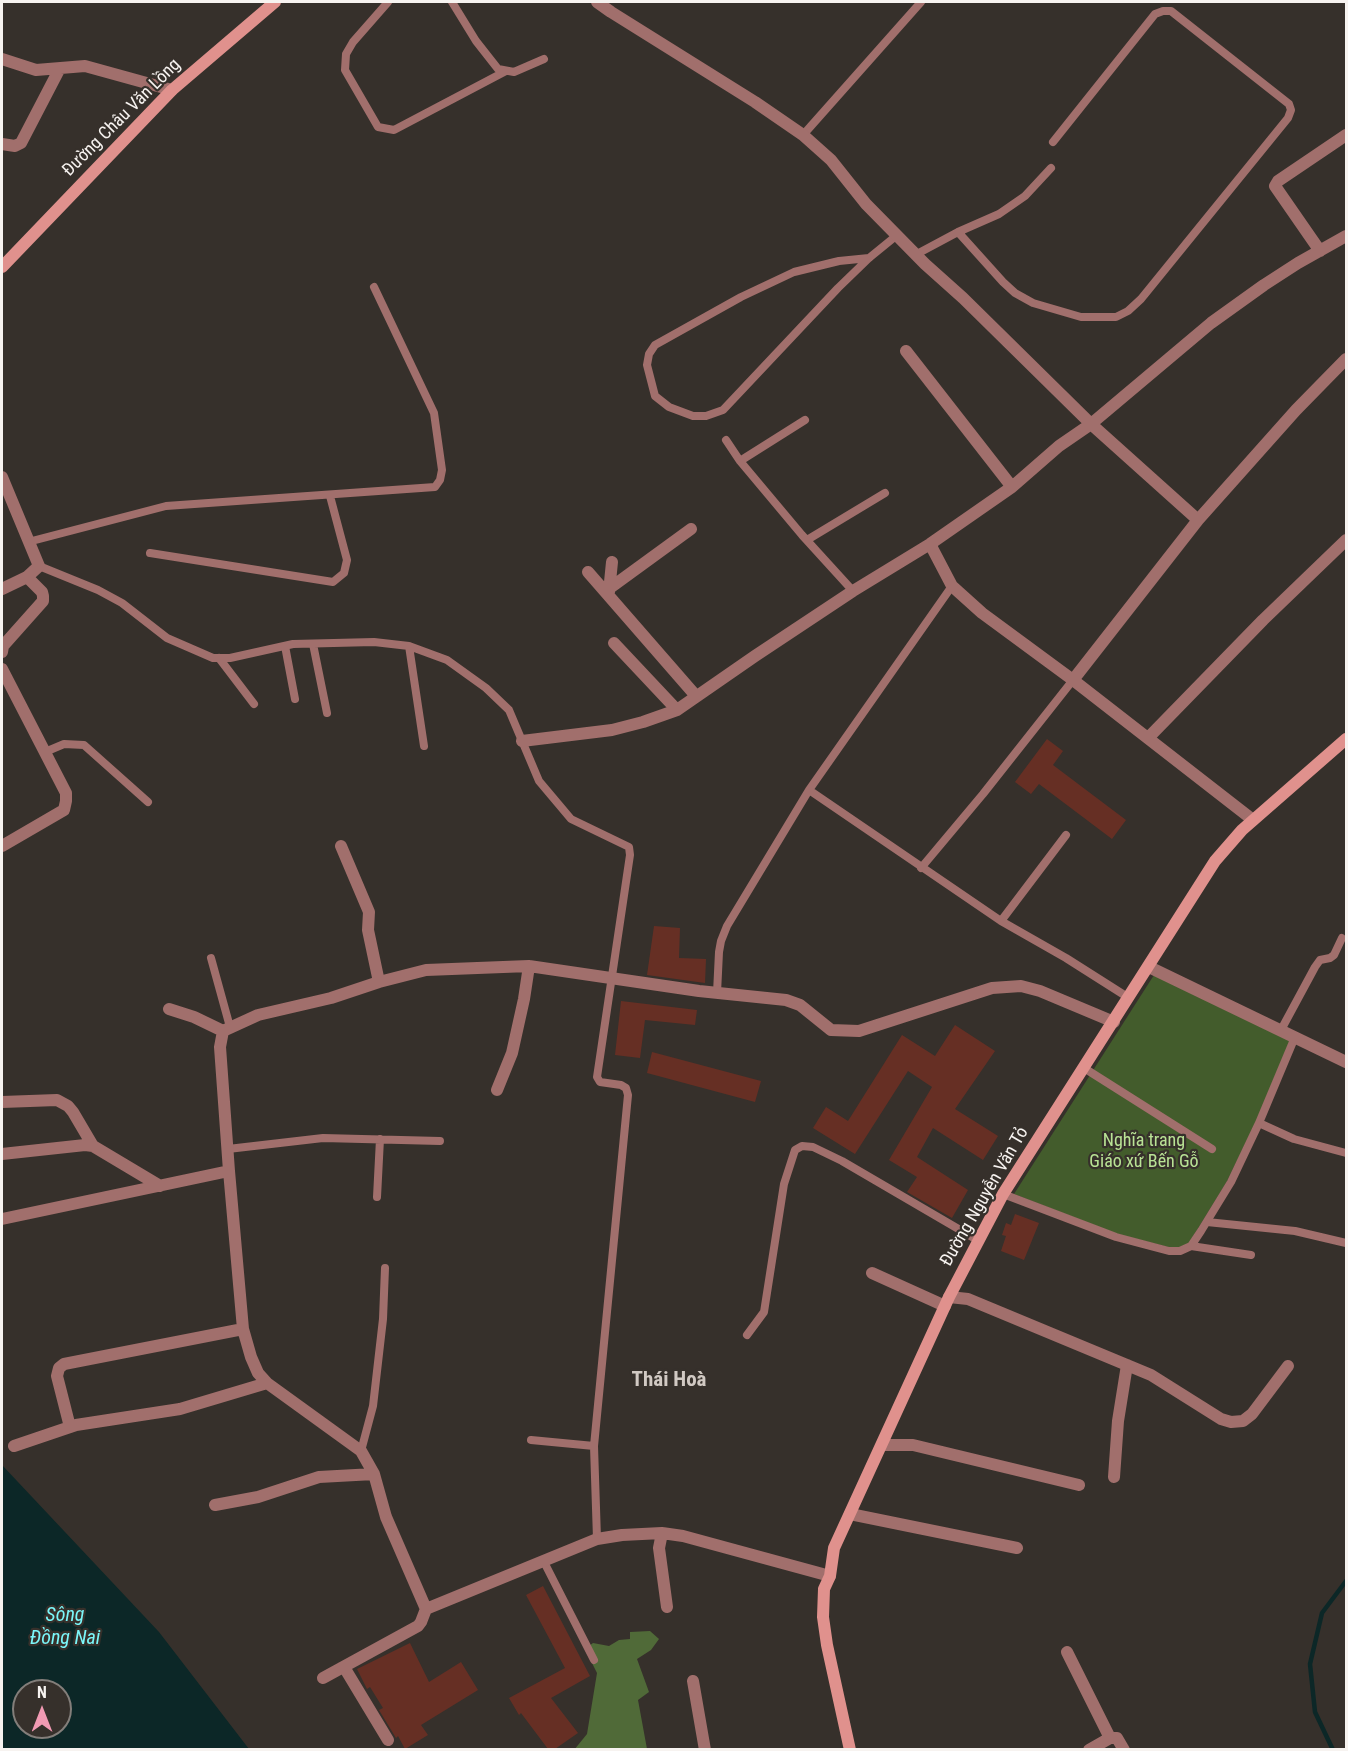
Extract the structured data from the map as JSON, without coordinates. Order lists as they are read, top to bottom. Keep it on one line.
{"streets":{"street":["Đường Châu Văn Lồng","Đường Nguyễn Văn Tỏ"]},"districts":["Thái Hoà"],"water":["Sông Đồng Nai"],"parks":["Nghĩa trang Giáo xứ Bến Gỗ"],"north":"top"}
